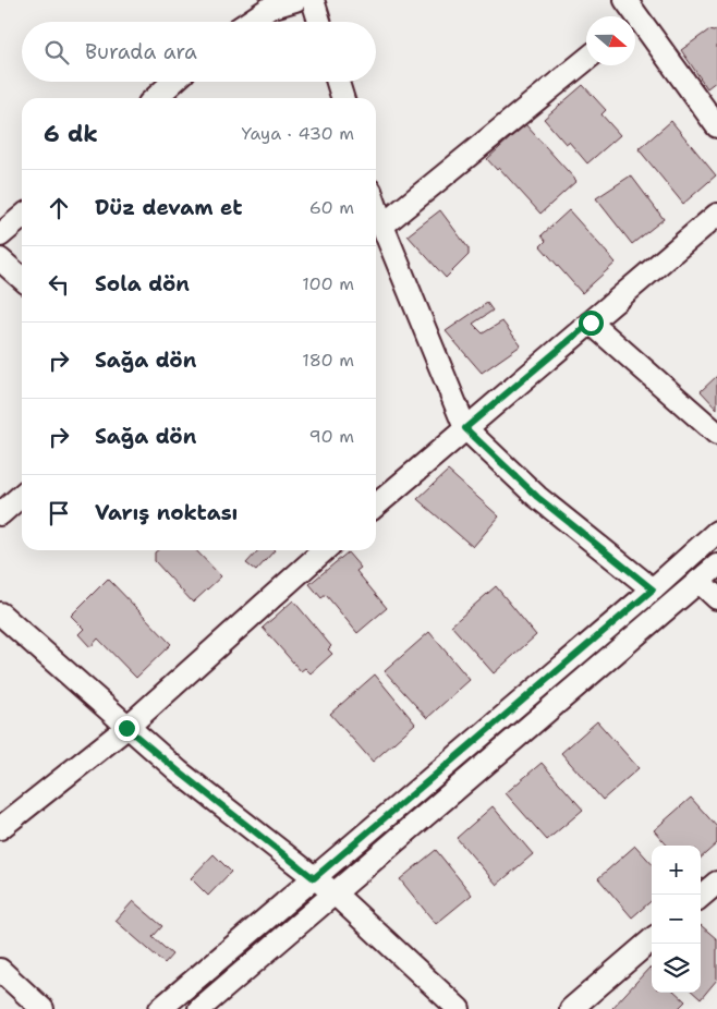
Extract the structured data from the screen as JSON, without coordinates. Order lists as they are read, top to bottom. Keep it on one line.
{"north":"right","page":{"search":"Burada ara","heading":["6 dk","Yaya · 430 m"],"list":[["Düz devam et","60 m"],["Sola dön","100 m"],["Sağa dön","180 m"],["Sağa dön","90 m"],"Varış noktası"],"map_buttons":["+","−"]}}
